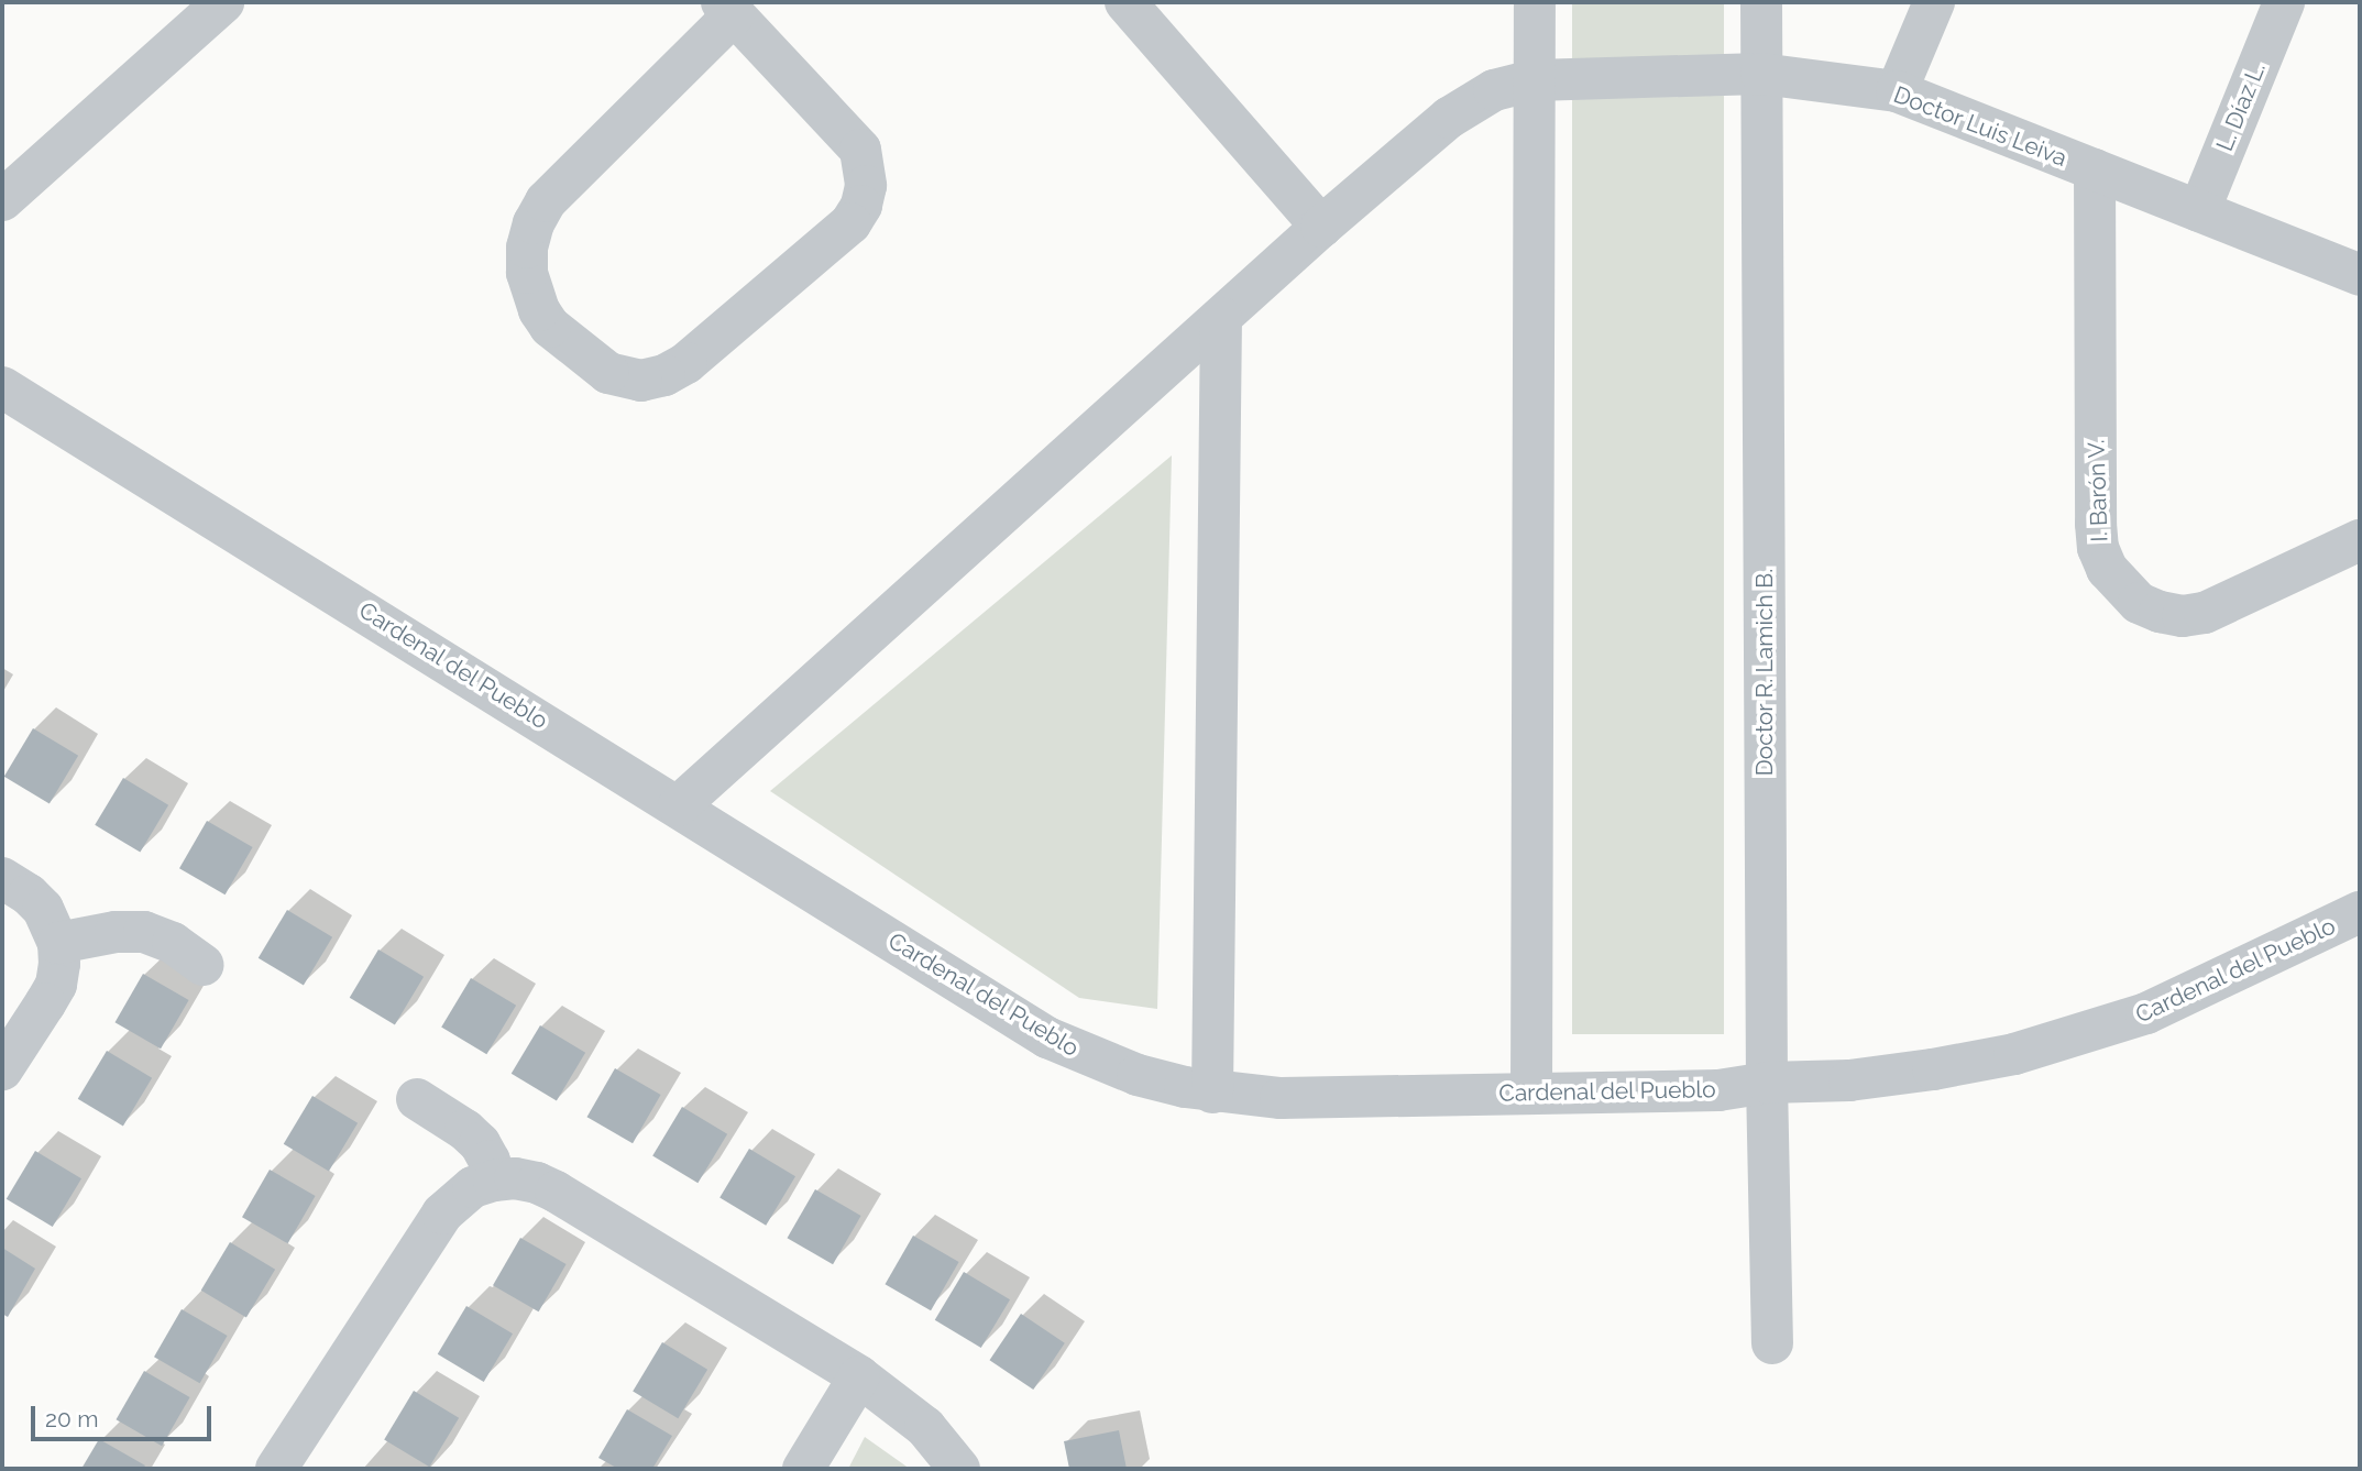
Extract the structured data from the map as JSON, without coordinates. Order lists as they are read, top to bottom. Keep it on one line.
{"streets":{"street":["L. Díaz L.","Doctor Luis Leiva","I. Barón V.","Cardenal del Pueblo","Doctor R. Lamich B."]},"crossings":[["L. Díaz L.","Doctor Luis Leiva"],["Doctor Luis Leiva","I. Barón V."],["Doctor Luis Leiva","Cardenal del Pueblo"],["Doctor Luis Leiva","Doctor R. Lamich B."],["Cardenal del Pueblo","Doctor R. Lamich B."]],"scale_bar":"20 m"}
